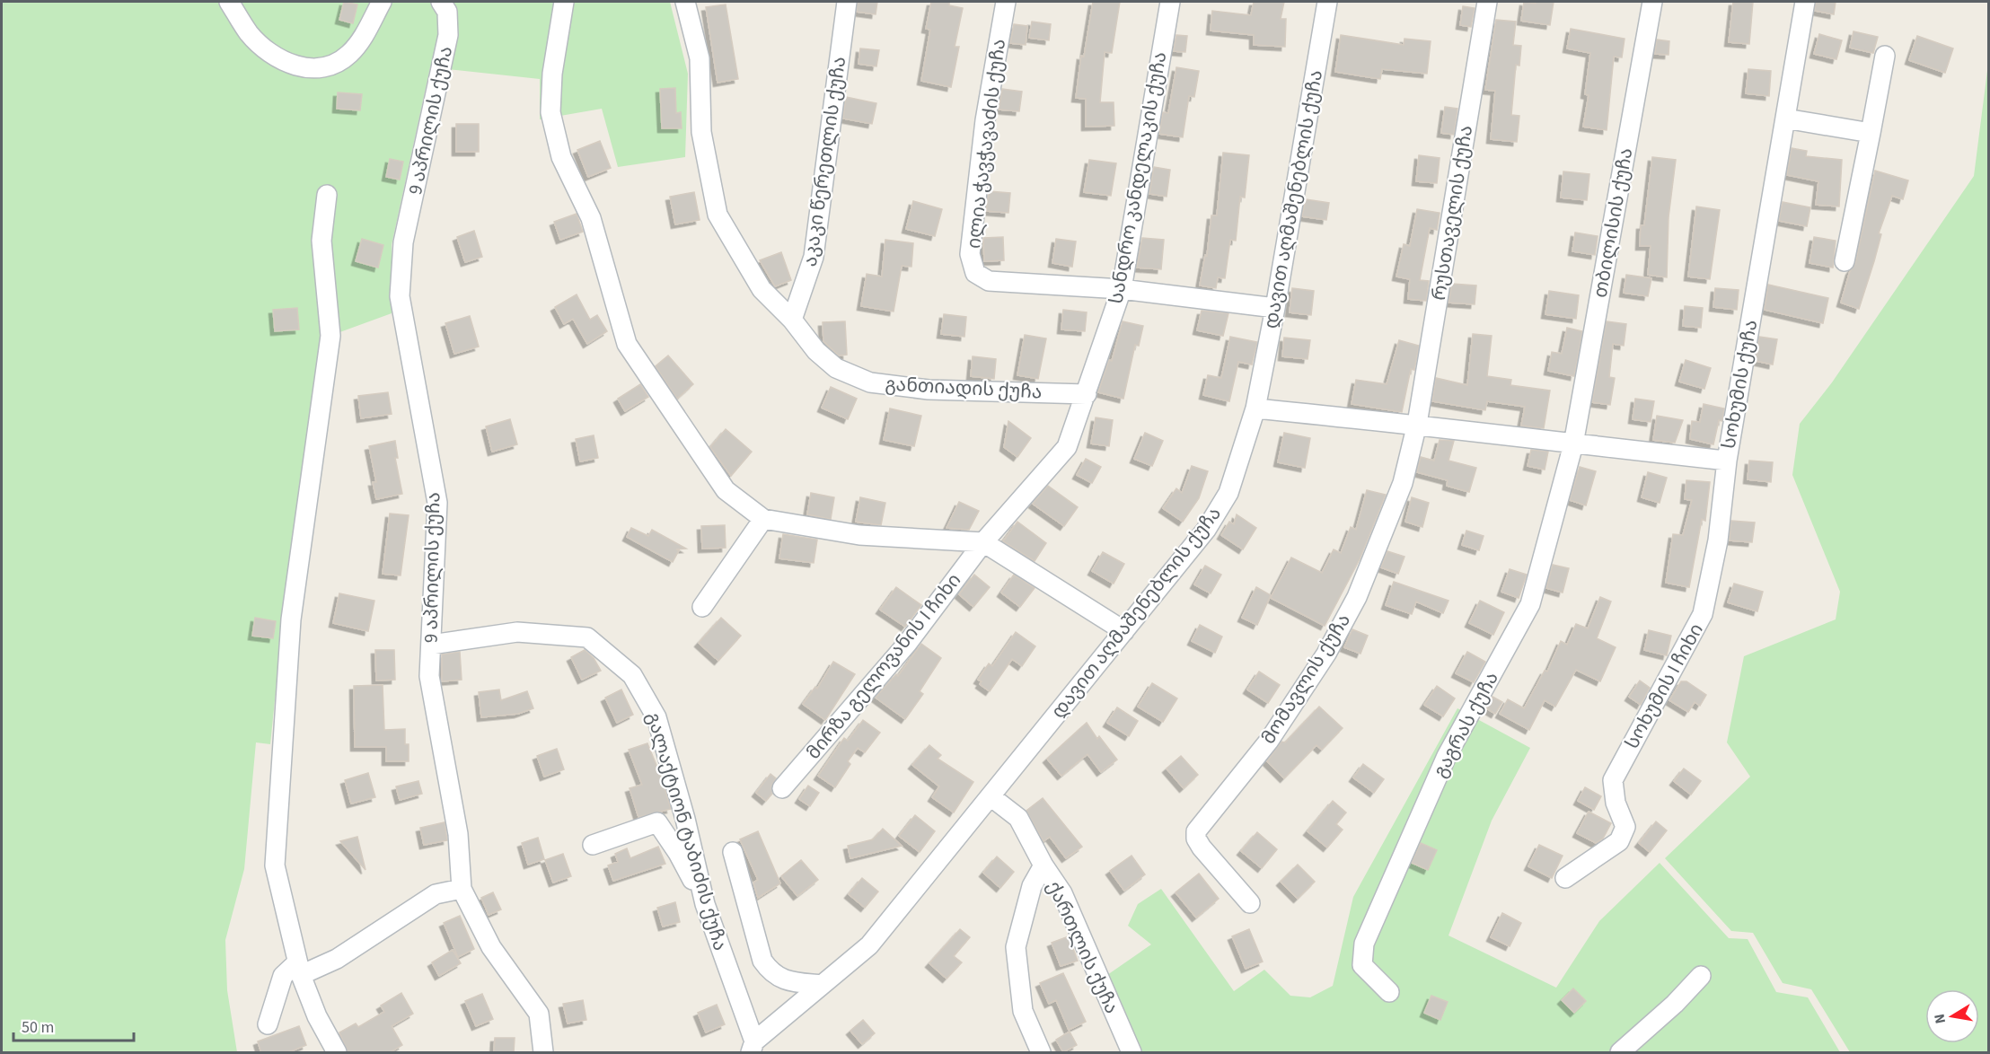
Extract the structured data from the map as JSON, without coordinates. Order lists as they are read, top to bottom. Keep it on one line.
{"streets":{"street":["9 აპრილის ქუჩა","ილია ჭავჭავაძის ქუჩა","აკაკი წერეთლის ქუჩა","სანდრო კანდელაკის ქუჩა","დავით აღმაშენებლის ქუჩა","რუსთაველის ქუჩა","თბილისის ქუჩა","სოხუმის ქუჩა","განთიადის ქუჩა","მირზა გელოვანის I ჩიხი","მომავლის ქუჩა","სოხუმის I ჩიხი","გაგრას ქუჩა","გალაქტიონ ტაბიძის ქუჩა","ქართლის ქუჩა"]},"crossings":[["9 აპრილის ქუჩა","გალაქტიონ ტაბიძის ქუჩა"],["ილია ჭავჭავაძის ქუჩა","სანდრო კანდელაკის ქუჩა"],["ილია ჭავჭავაძის ქუჩა","დავით აღმაშენებლის ქუჩა"],["აკაკი წერეთლის ქუჩა","განთიადის ქუჩა"],["სანდრო კანდელაკის ქუჩა","განთიადის ქუჩა"],["სანდრო კანდელაკის ქუჩა","მირზა გელოვანის I ჩიხი"],["დავით აღმაშენებლის ქუჩა","სოხუმის ქუჩა"],["დავით აღმაშენებლის ქუჩა","გალაქტიონ ტაბიძის ქუჩა"],["დავით აღმაშენებლის ქუჩა","ქართლის ქუჩა"],["რუსთაველის ქუჩა","სოხუმის ქუჩა"],["რუსთაველის ქუჩა","მომავლის ქუჩა"],["თბილისის ქუჩა","სოხუმის ქუჩა"],["თბილისის ქუჩა","გაგრას ქუჩა"],["სოხუმის ქუჩა","მომავლის ქუჩა"],["სოხუმის ქუჩა","სოხუმის I ჩიხი"],["სოხუმის ქუჩა","გაგრას ქუჩა"]],"scale_bar":"50 m","north":"left"}
